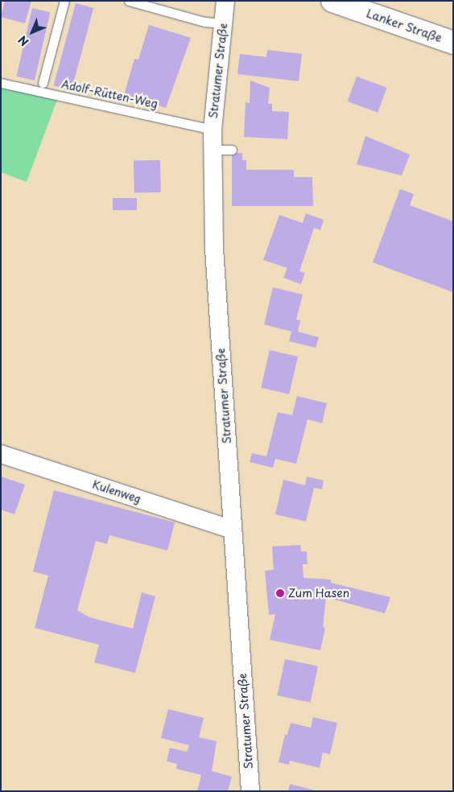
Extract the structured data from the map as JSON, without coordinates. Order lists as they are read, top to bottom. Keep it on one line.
{"streets":{"street":["Lanker Straße","Stratumer Straße","Kulenweg"],"lane":["Adolf-Rütten-Weg"]},"crossings":[["Stratumer Straße","Adolf-Rütten-Weg"],["Stratumer Straße","Kulenweg"]],"places":["Zum Hasen"],"north":"bottom left"}
